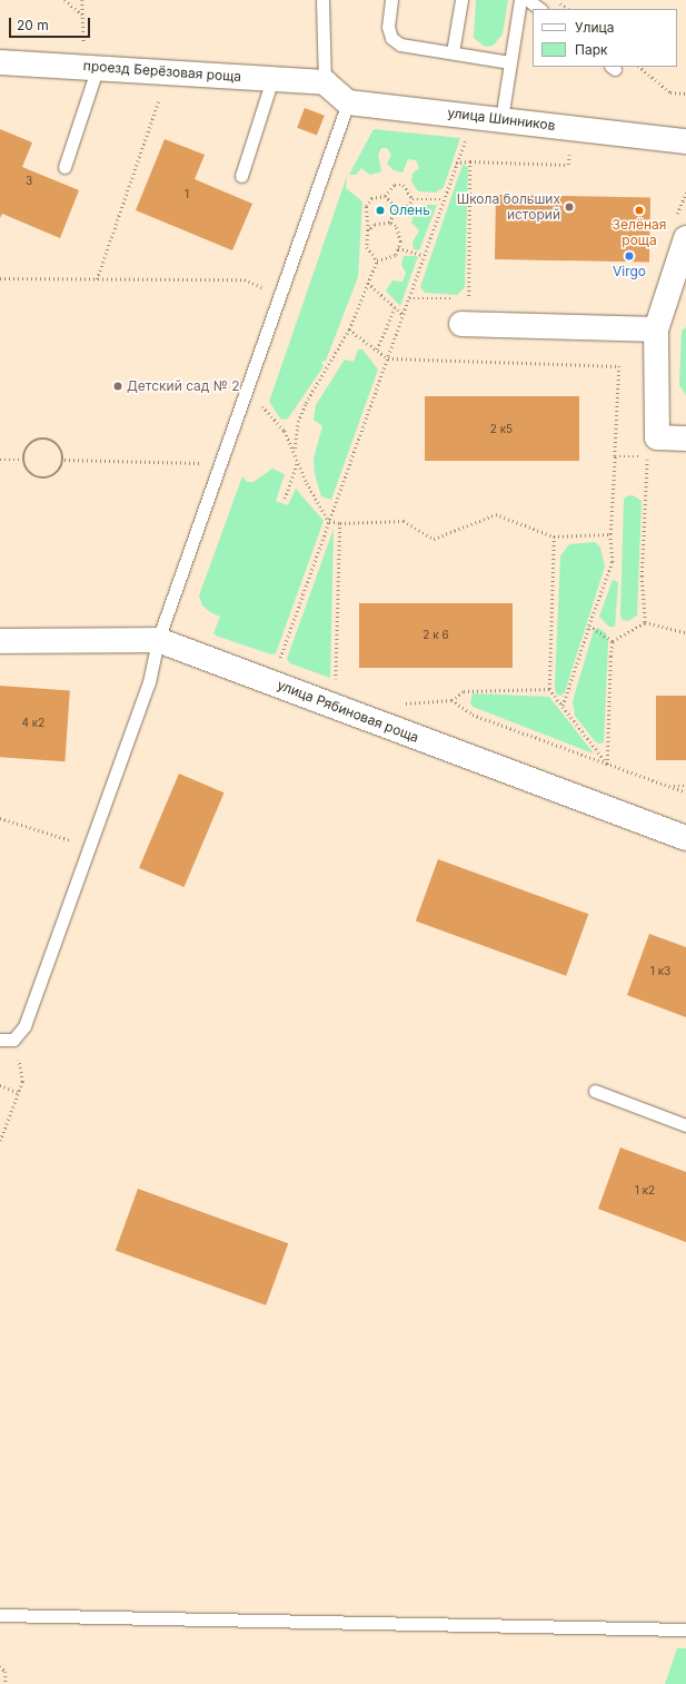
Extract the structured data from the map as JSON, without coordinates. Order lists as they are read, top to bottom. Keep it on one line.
{"streets":{"street":["проезд Берёзовая роща","улица Шинников","улица Рябиновая роща"]},"places":["Школа больших историй","Олень","Зелёная роща","Virgo","Детский сад № 2"],"house_numbers":["3","1","2 к5","2 к 6","4 к2","1 к3","1 к2"],"legend":["Улица","Парк"],"scale_bar":"20 m"}
